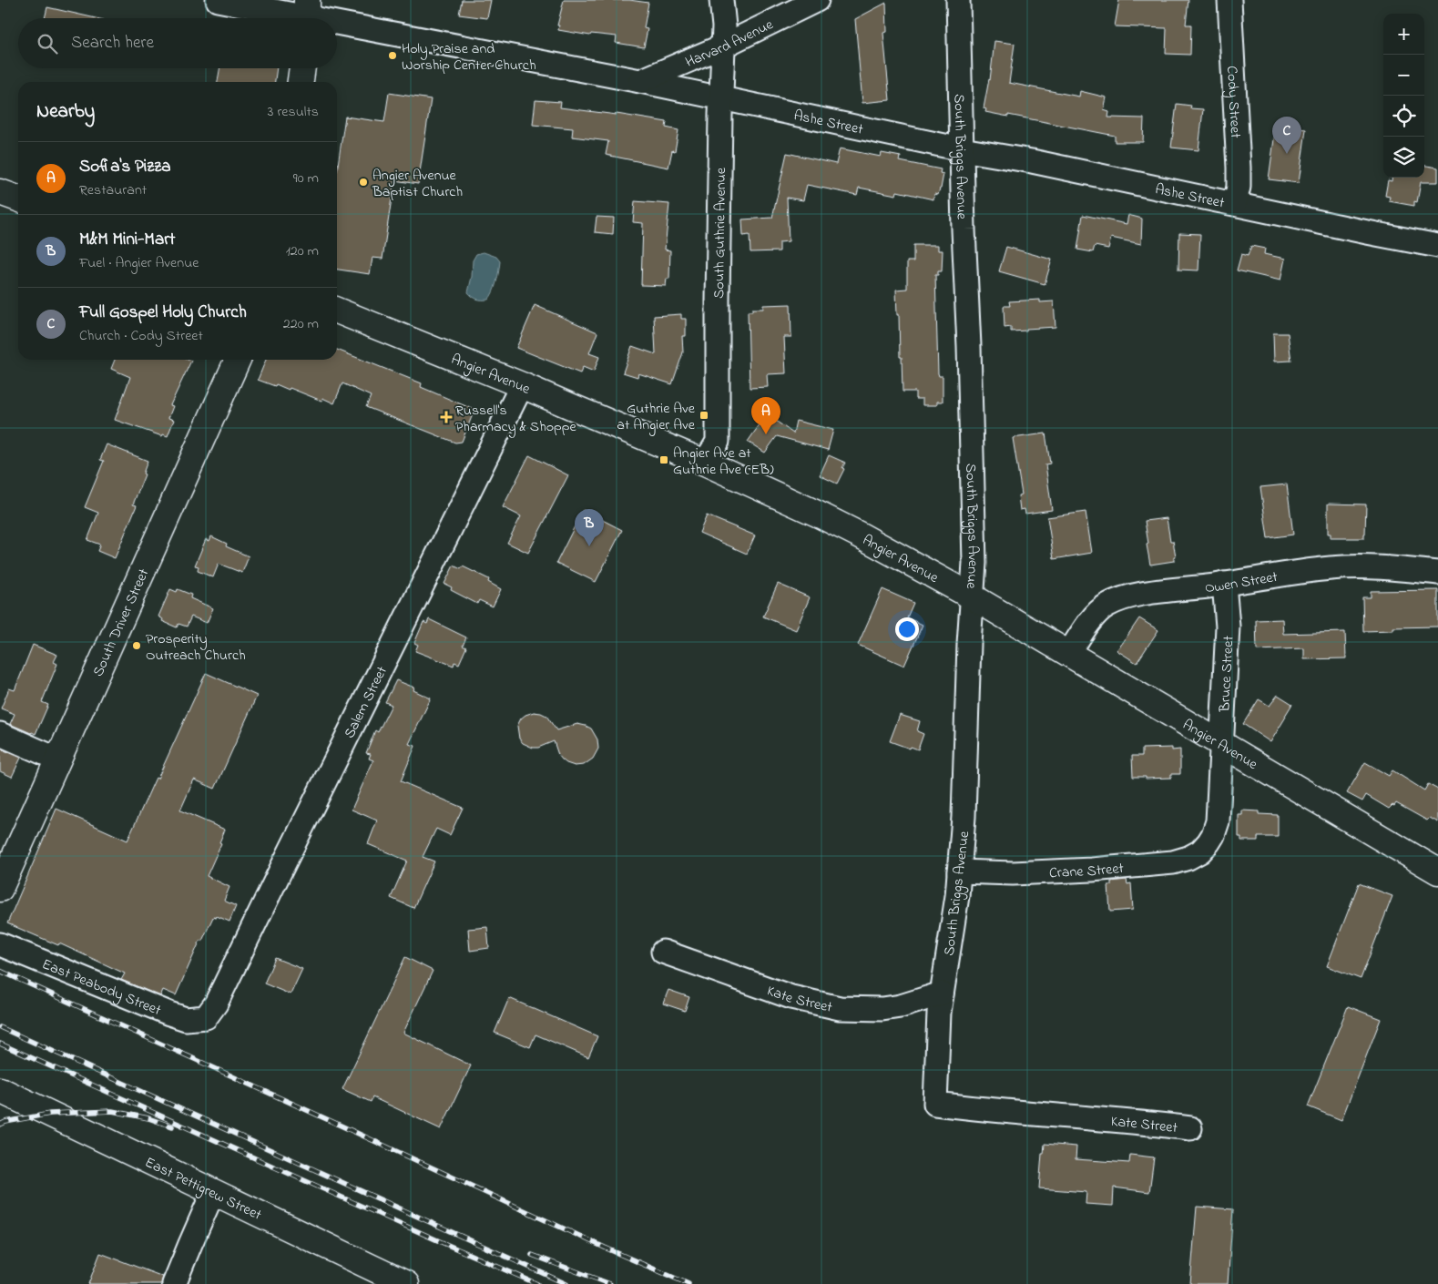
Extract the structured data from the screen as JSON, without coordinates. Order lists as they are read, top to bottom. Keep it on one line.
{"streets":{"main road":["Angier Avenue","South Driver Street","East Pettigrew Street"],"street":["Harvard Avenue","Cody Street","Ashe Street","South Briggs Avenue","South Guthrie Avenue","Owen Street","Bruce Street","Salem Street","Crane Street","East Peabody Street","Kate Street"]},"crossings":[["Harvard Avenue","Ashe Street"],["Harvard Avenue","South Guthrie Avenue"],["Cody Street","Ashe Street"],["Ashe Street","South Briggs Avenue"],["Ashe Street","South Guthrie Avenue"],["South Briggs Avenue","Angier Avenue"],["South Briggs Avenue","Crane Street"],["South Briggs Avenue","Kate Street"],["South Guthrie Avenue","Angier Avenue"],["Angier Avenue","Owen Street"],["Angier Avenue","Bruce Street"],["Angier Avenue","Salem Street"],["Owen Street","Bruce Street"],["Bruce Street","Crane Street"],["Salem Street","East Peabody Street"]],"places":{"other":["Holy Praise and Worship Center Church","Angier Avenue Baptist Church","Prosperity Outreach Church"],"transit":["Guthrie Ave at Angier Ave","Angier Ave at Guthrie Ave (EB)"],"health":["Russell's Pharmacy & Shoppe"]},"page":{"map_buttons":["+","−"],"search":"Search here","heading":["Nearby","3 results"],"pins":["C","A","B"],"list":[{"mark":"A","name":"Sofia's Pizza","note":"Restaurant","value":"90 m"},{"mark":"B","name":"M&M Mini-Mart","note":"Fuel · Angier Avenue","value":"120 m"},{"mark":"C","name":"Full Gospel Holy Church","note":"Church · Cody Street","value":"220 m"}]}}
